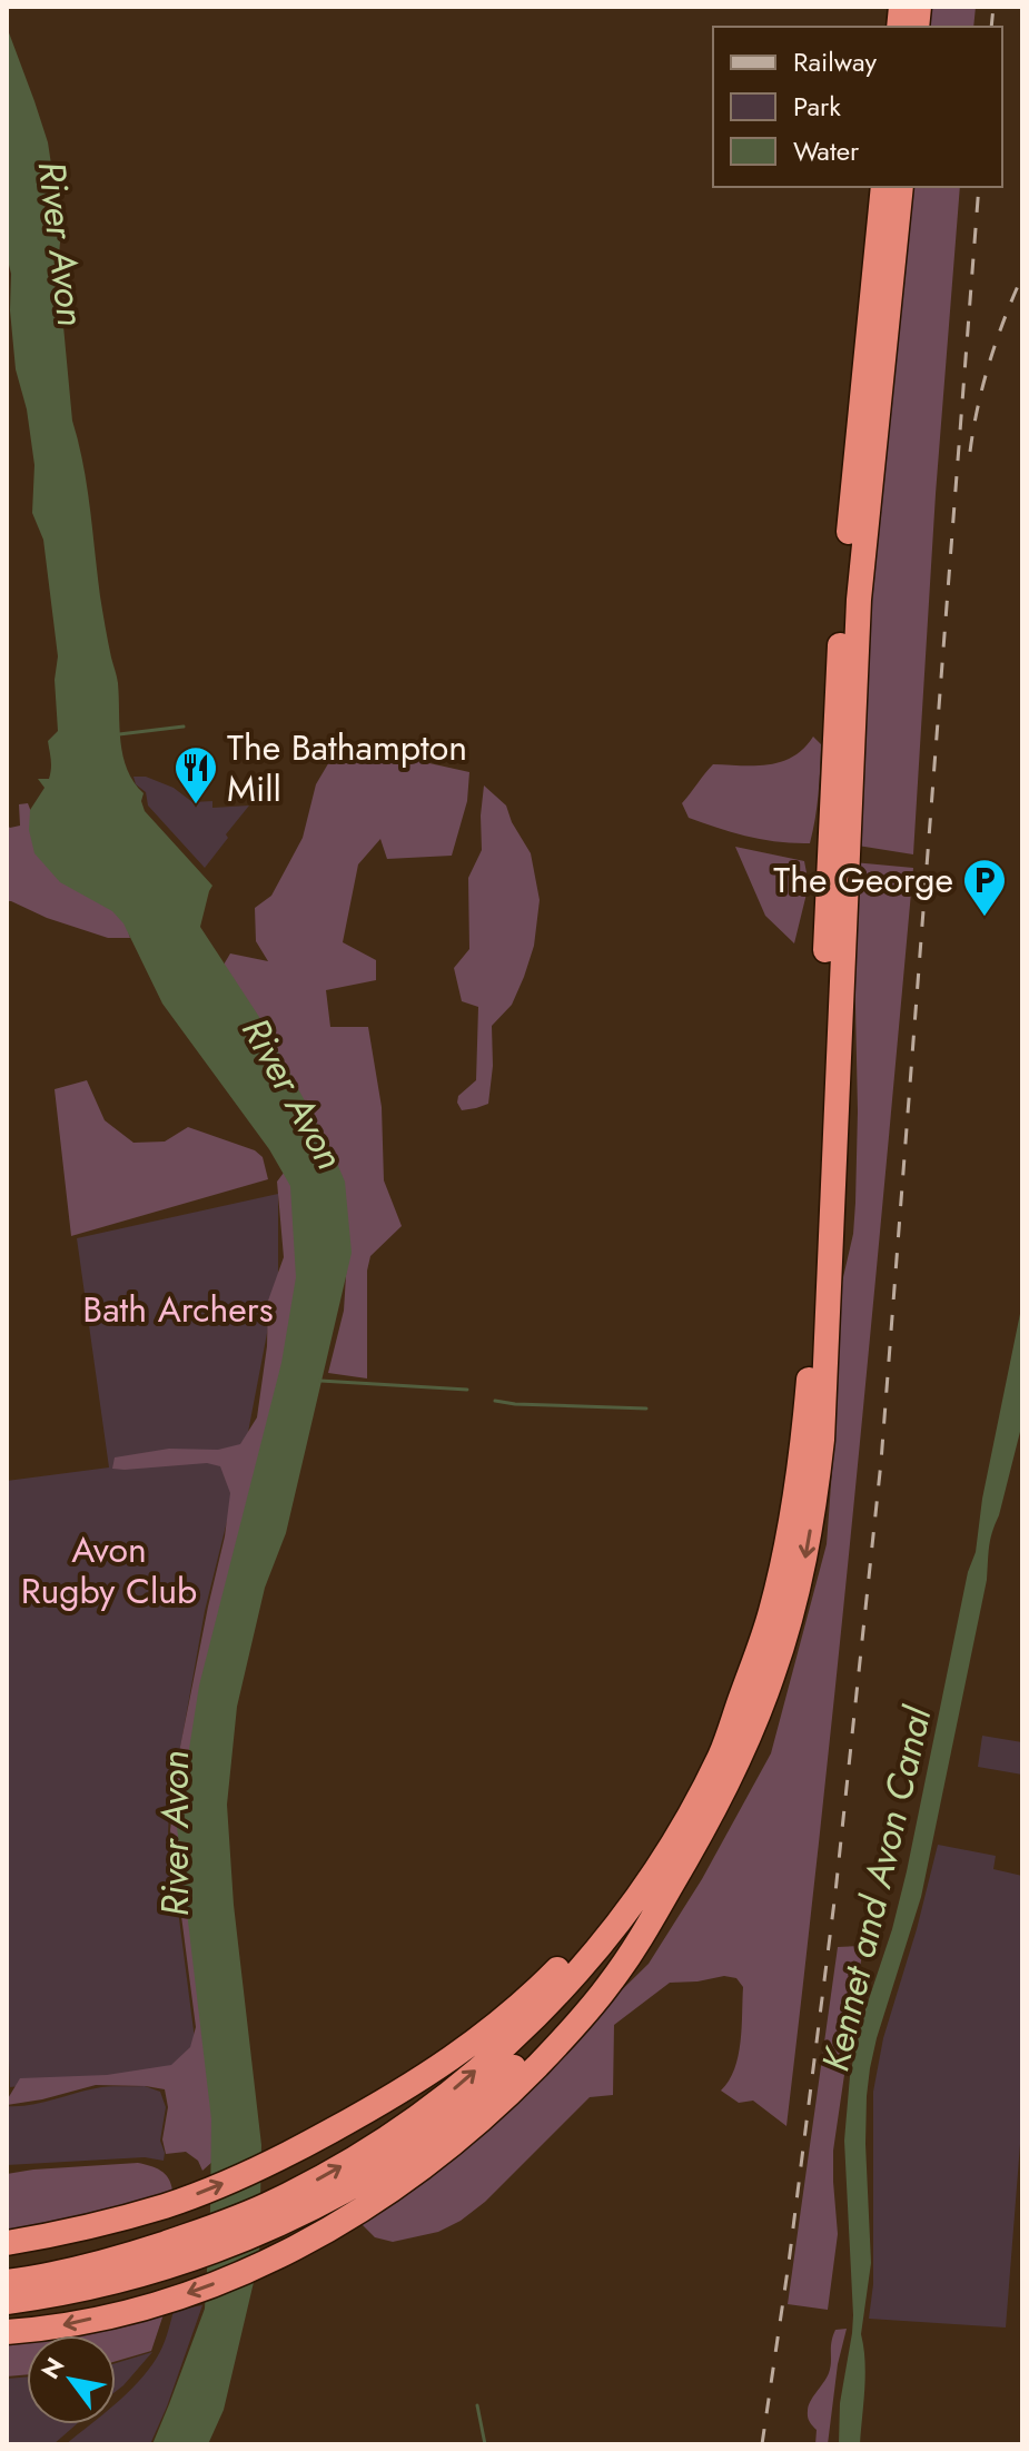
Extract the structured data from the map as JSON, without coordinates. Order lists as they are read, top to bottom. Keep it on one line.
{"water":["River Avon","Kennet and Avon Canal"],"parks":["Bath Archers","Avon Rugby Club"],"places":{"restaurant":["The Bathampton Mill"],"parking":["The George"]},"legend":["Railway","Park","Water"],"north":"top left"}
